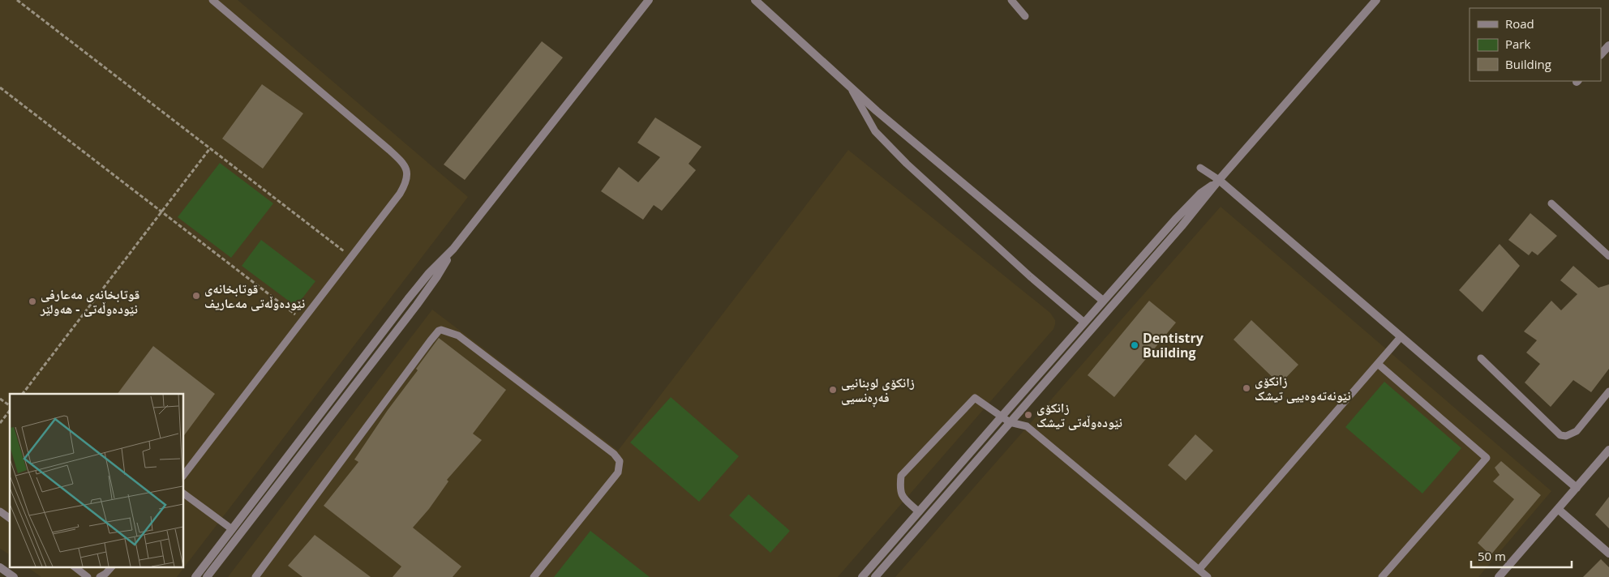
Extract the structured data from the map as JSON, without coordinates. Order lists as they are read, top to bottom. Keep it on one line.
{"places":["قوتابخانەی نێودەوڵەتی مەعاریف","قوتابخانەی مەعارفی نێودەوڵەتی - هەولێر","Dentistry Building","زانکۆی نێونەتەوەییی تیشک","زانکۆی لوبنانیی فەڕەنسیی","زانکۆی نێودەوڵەتی تیشک"],"legend":["Road","Park","Building"],"scale_bar":"50 m"}
